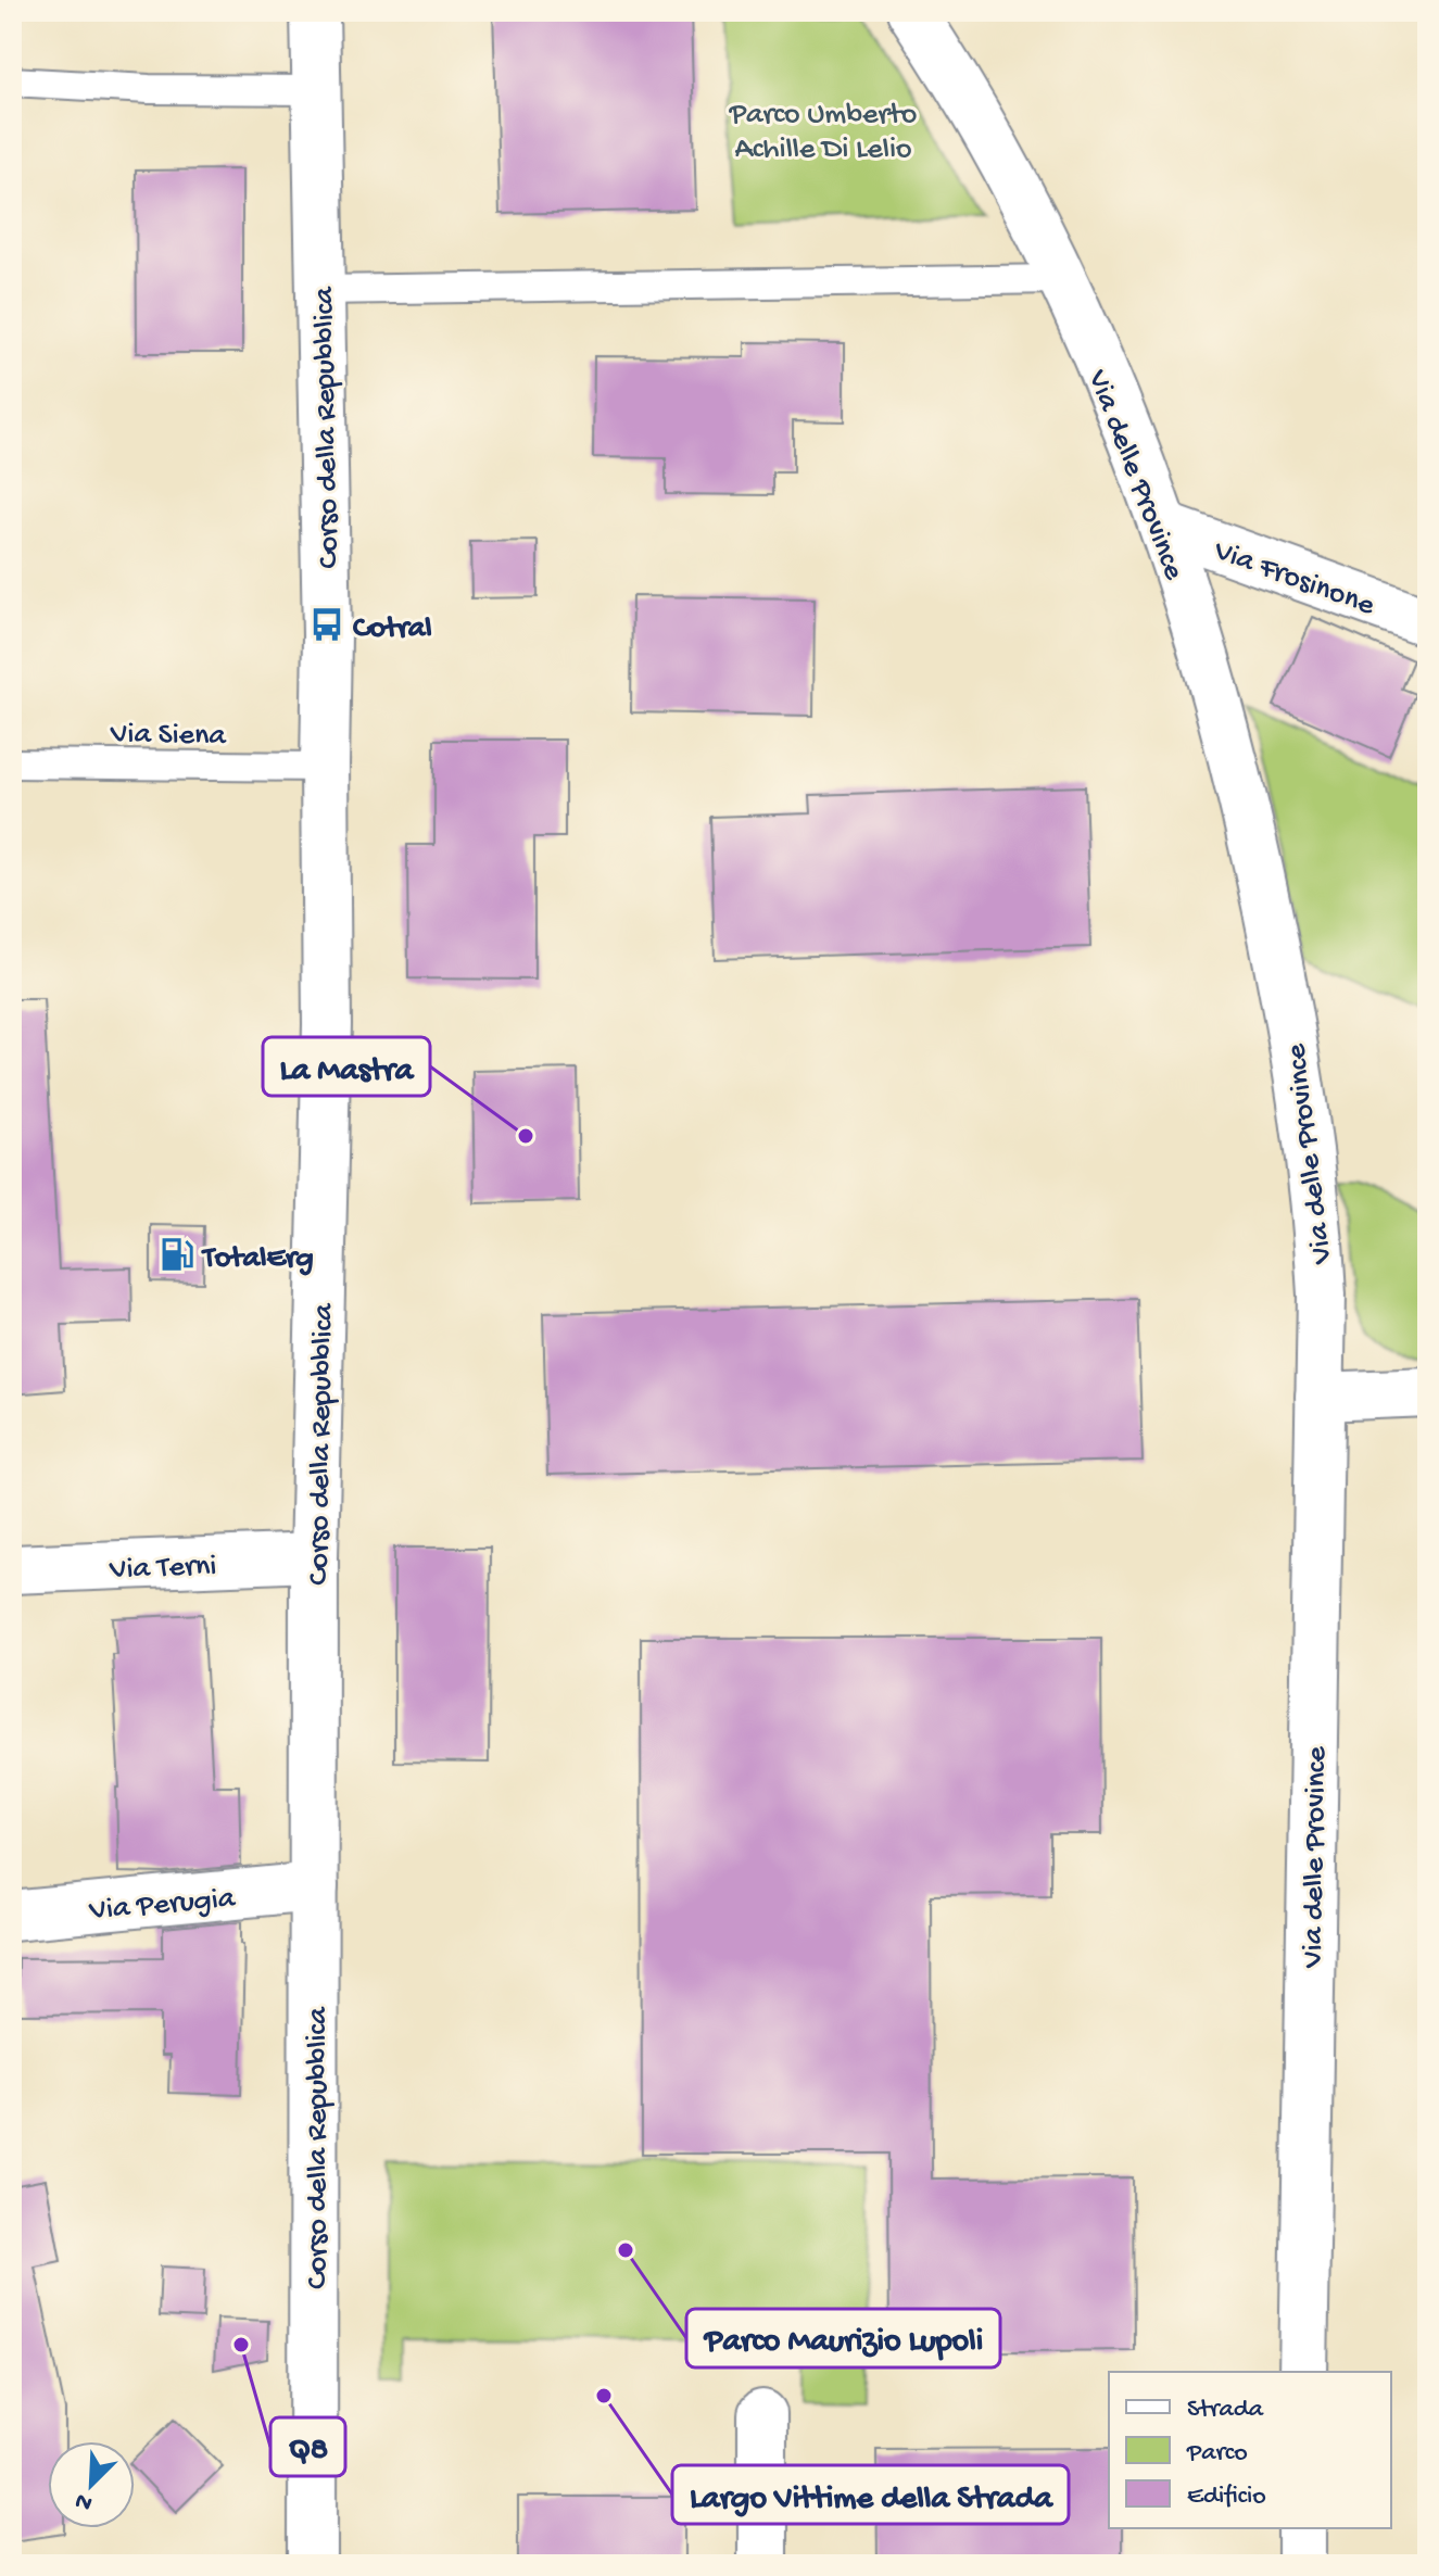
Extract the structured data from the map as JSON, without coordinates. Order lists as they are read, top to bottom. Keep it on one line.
{"streets":{"street":["Corso della Repubblica","Via delle Province","Via Frosinone","Via Terni","Via Perugia"],"lane":["Via Siena"]},"crossings":[["Corso della Repubblica","Via Siena"],["Corso della Repubblica","Via Terni"],["Corso della Repubblica","Via Perugia"],["Via delle Province","Via Frosinone"]],"parks":["Parco Umberto Achille Di Lelio"],"places":{"bus stop":["Cotral"],"other":["La Mastra","Parco Maurizio Lupoli","Q8","Largo Vittime della Strada"],"fuel station":["TotalErg"]},"legend":["Strada","Parco","Edificio"],"north":"bottom left"}
